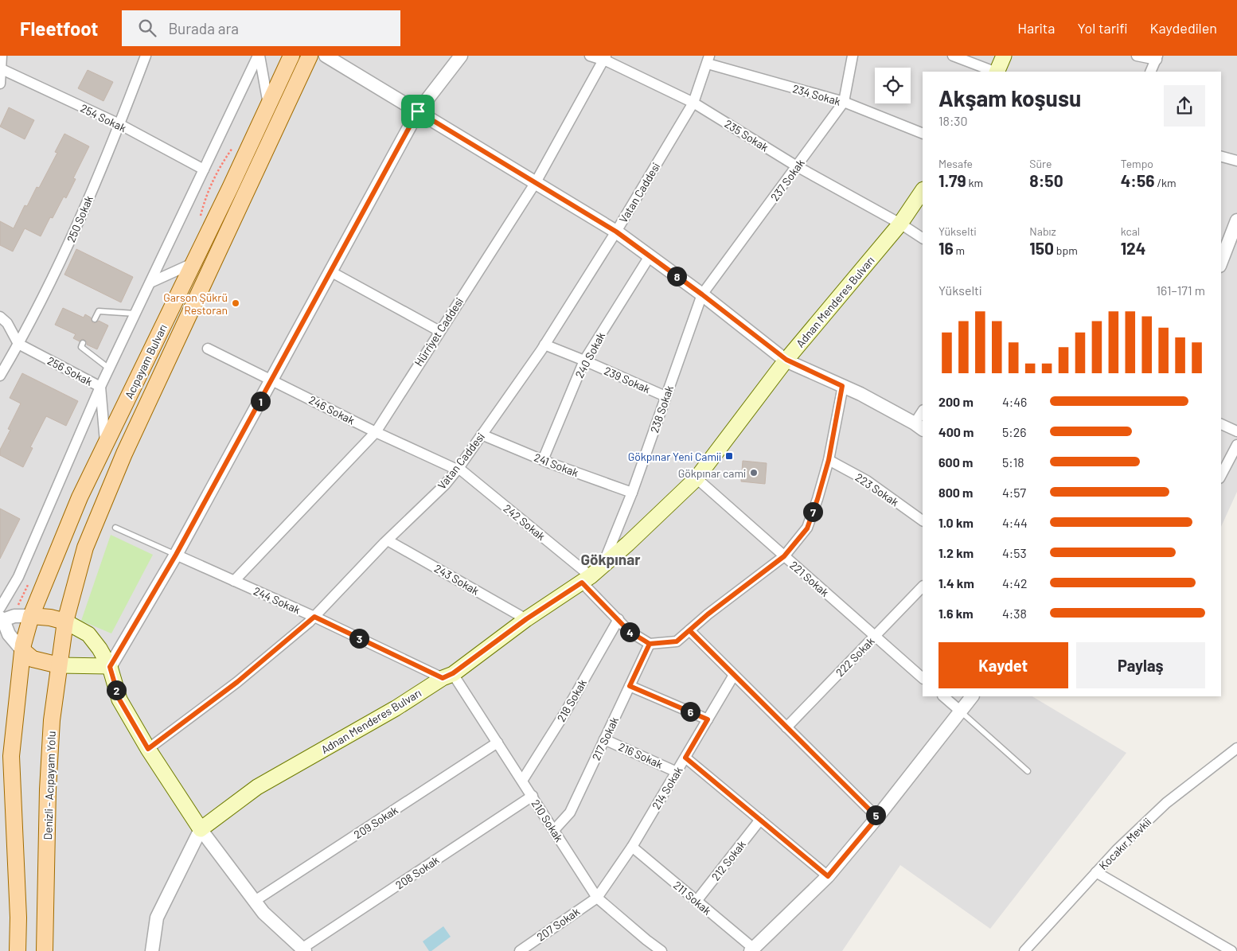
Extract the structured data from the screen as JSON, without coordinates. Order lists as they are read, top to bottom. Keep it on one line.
{"streets":{"main road":["Adnan Menderes Bulvarı","Acıpayam Bulvarı","Denizli - Acıpayam Yolu"],"street":["234 Sokak","254 Sokak","235 Sokak","237 Sokak","Vatan Caddesi","250 Sokak","Hürriyet Caddesi","240 Sokak","256 Sokak","239 Sokak","238 Sokak","246 Sokak","241 Sokak","223 Sokak","242 Sokak","221 Sokak","243 Sokak","244 Sokak","222 Sokak","218 Sokak","217 Sokak","216 Sokak","214 Sokak","210 Sokak","209 Sokak","Kocakır Mevkii","212 Sokak","208 Sokak","211 Sokak","207 Sokak"]},"crossings":[["234 Sokak","237 Sokak"],["234 Sokak","Vatan Caddesi"],["254 Sokak","250 Sokak"],["235 Sokak","237 Sokak"],["235 Sokak","Vatan Caddesi"],["235 Sokak","Adnan Menderes Bulvarı"],["235 Sokak","Hürriyet Caddesi"],["237 Sokak","238 Sokak"],["Vatan Caddesi","239 Sokak"],["Vatan Caddesi","246 Sokak"],["Vatan Caddesi","241 Sokak"],["Vatan Caddesi","242 Sokak"],["Vatan Caddesi","243 Sokak"],["Vatan Caddesi","244 Sokak"],["250 Sokak","256 Sokak"],["Adnan Menderes Bulvarı","238 Sokak"],["Adnan Menderes Bulvarı","242 Sokak"],["Adnan Menderes Bulvarı","221 Sokak"],["Adnan Menderes Bulvarı","243 Sokak"],["Adnan Menderes Bulvarı","244 Sokak"],["Adnan Menderes Bulvarı","210 Sokak"],["Hürriyet Caddesi","246 Sokak"],["Hürriyet Caddesi","244 Sokak"],["240 Sokak","239 Sokak"],["240 Sokak","241 Sokak"],["Acıpayam Bulvarı","256 Sokak"],["Acıpayam Bulvarı","Denizli - Acıpayam Yolu"],["239 Sokak","238 Sokak"],["238 Sokak","241 Sokak"],["238 Sokak","242 Sokak"],["246 Sokak","242 Sokak"],["242 Sokak","218 Sokak"],["242 Sokak","217 Sokak"],["221 Sokak","222 Sokak"],["244 Sokak","210 Sokak"],["218 Sokak","210 Sokak"],["217 Sokak","216 Sokak"],["217 Sokak","210 Sokak"],["216 Sokak","214 Sokak"],["214 Sokak","210 Sokak"],["214 Sokak","211 Sokak"],["214 Sokak","207 Sokak"],["210 Sokak","209 Sokak"],["210 Sokak","208 Sokak"],["210 Sokak","207 Sokak"],["212 Sokak","211 Sokak"]],"districts":["Gökpınar"],"places":{"other":["Garson Şükrü Restoran","Gökpınar cami"],"transit":["Gökpınar Yeni Camii"]},"page":{"header":"Fleetfoot","search":"Burada ara","nav":["Harita","Yol tarifi","Kaydedilen"],"heading":["Akşam koşusu","18:30"],"stats":[["Mesafe","1.79 km"],["Süre","8:50"],["Tempo","4:56 /km"],["Yükselti","16 m"],["Nabız","150 bpm"],["kcal","124"]],"pins":["8","1","7","4","3","2","6","5"],"chart":["Yükselti","161–171 m"],"list":[{"name":"200 m","note":"4:46"},{"name":"400 m","note":"5:26"},{"name":"600 m","note":"5:18"},{"name":"800 m","note":"4:57"},{"name":"1.0 km","note":"4:44"},{"name":"1.2 km","note":"4:53"},{"name":"1.4 km","note":"4:42"},{"name":"1.6 km","note":"4:38"}],"buttons":["Kaydet","Paylaş"]}}
